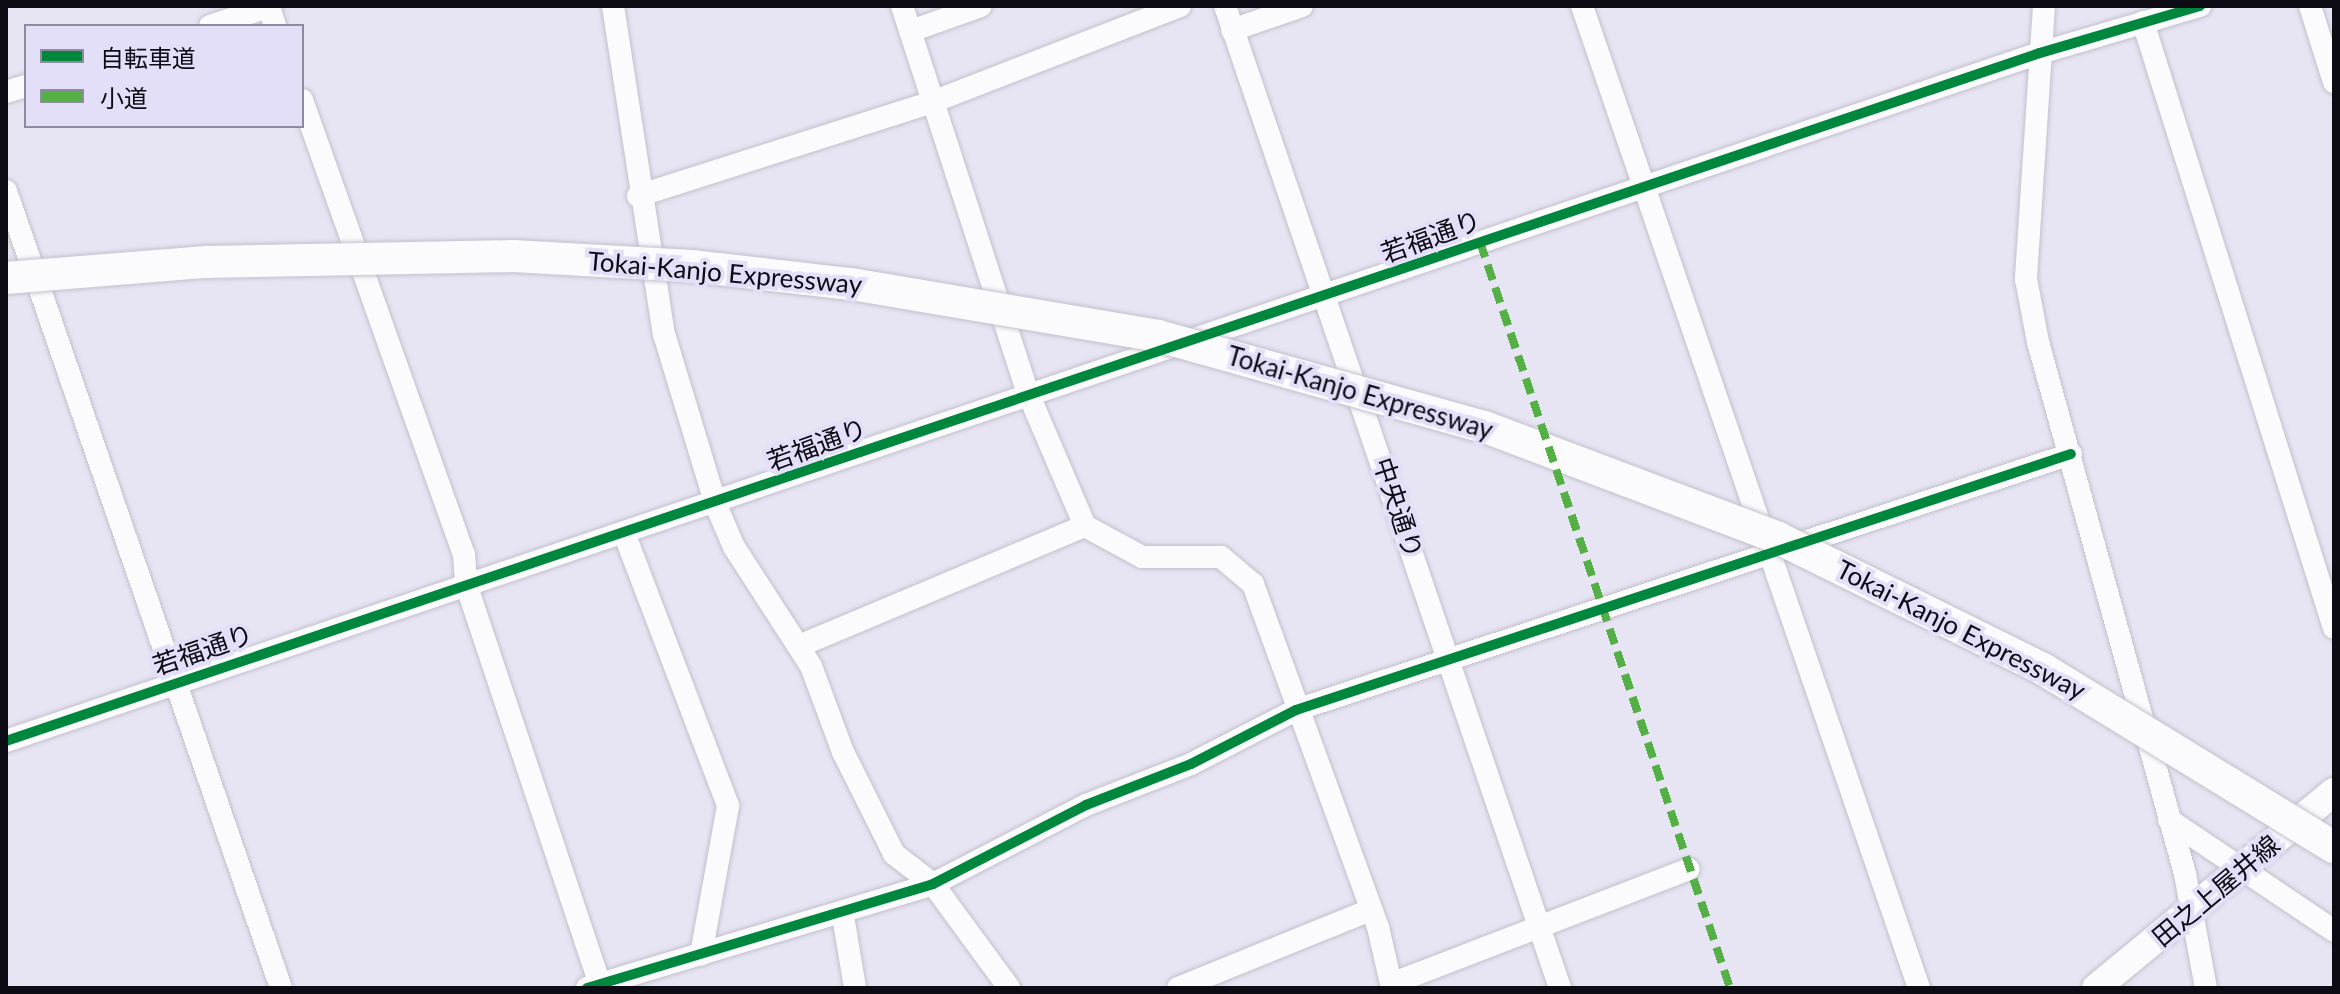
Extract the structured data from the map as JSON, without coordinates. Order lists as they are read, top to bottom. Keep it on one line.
{"streets":{"highway":["Tokai-Kanjo Expressway"],"main road":["田之上屋井線"],"street":["若福通り","中央通り"]},"crossings":[["若福通り","中央通り"]],"legend":["自転車道","小道"]}
